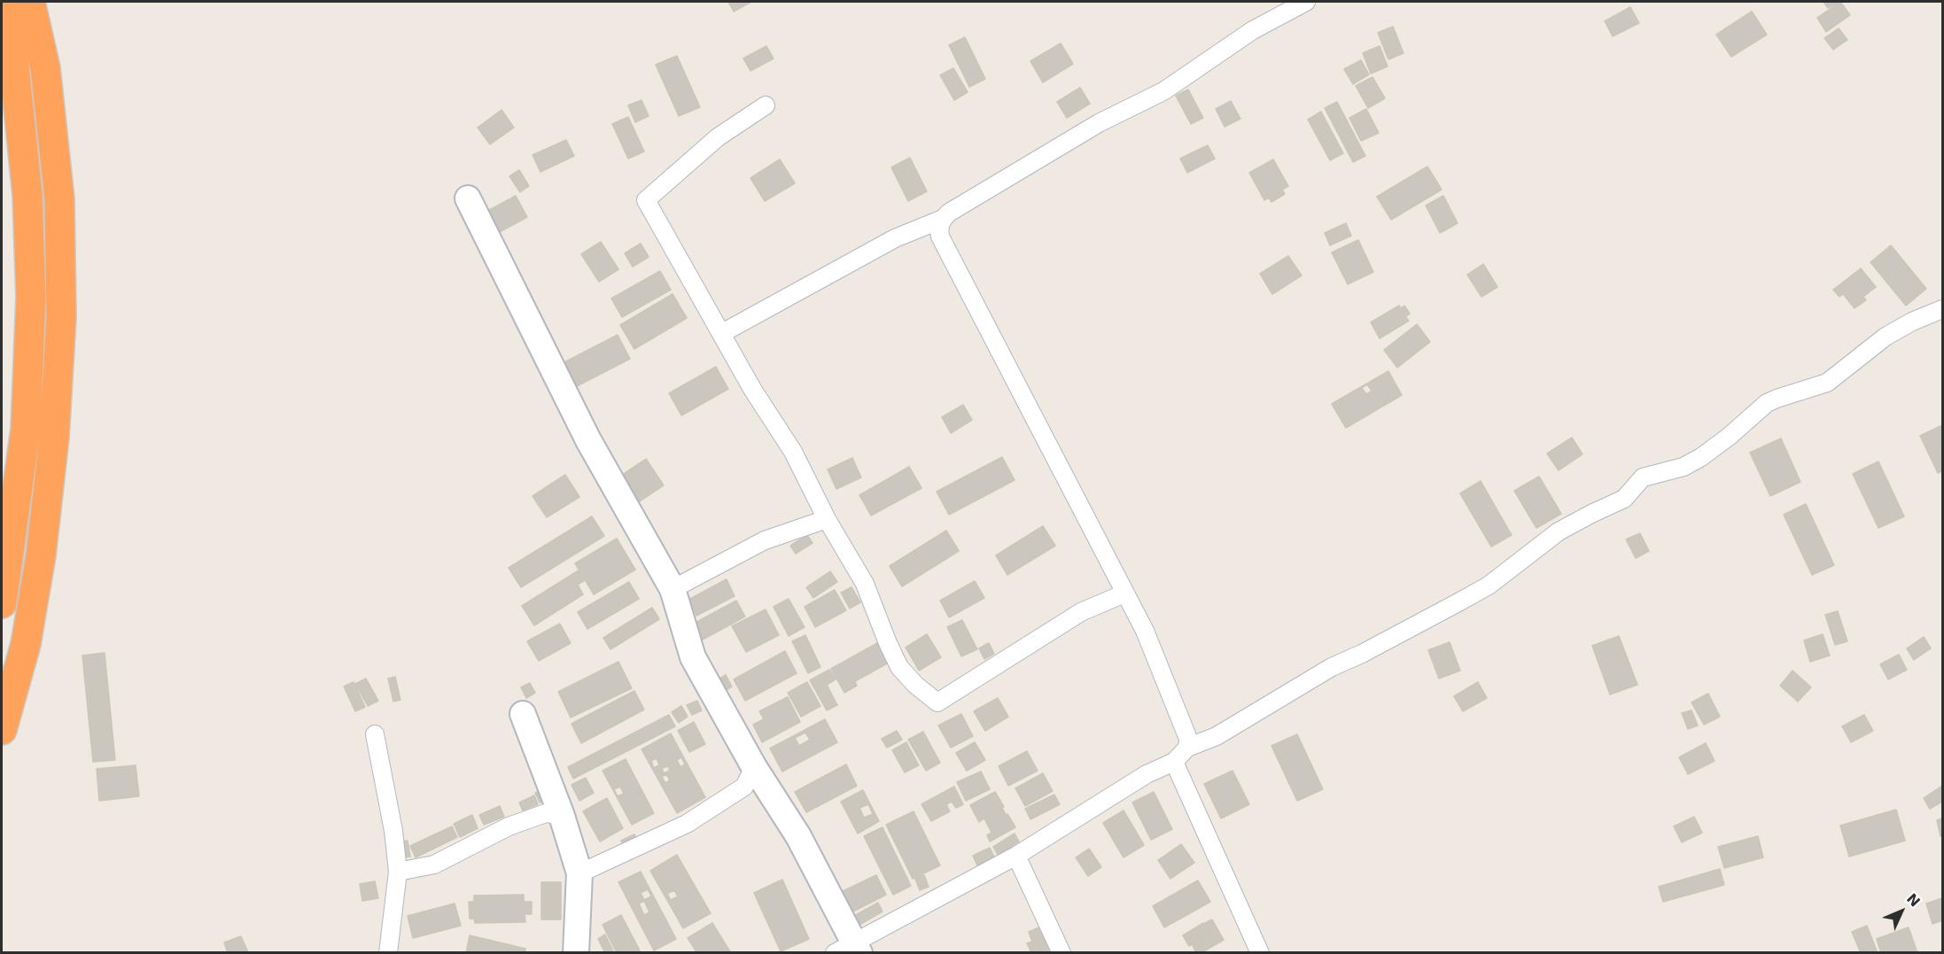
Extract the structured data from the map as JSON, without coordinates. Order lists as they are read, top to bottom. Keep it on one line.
{"north":"top right"}
